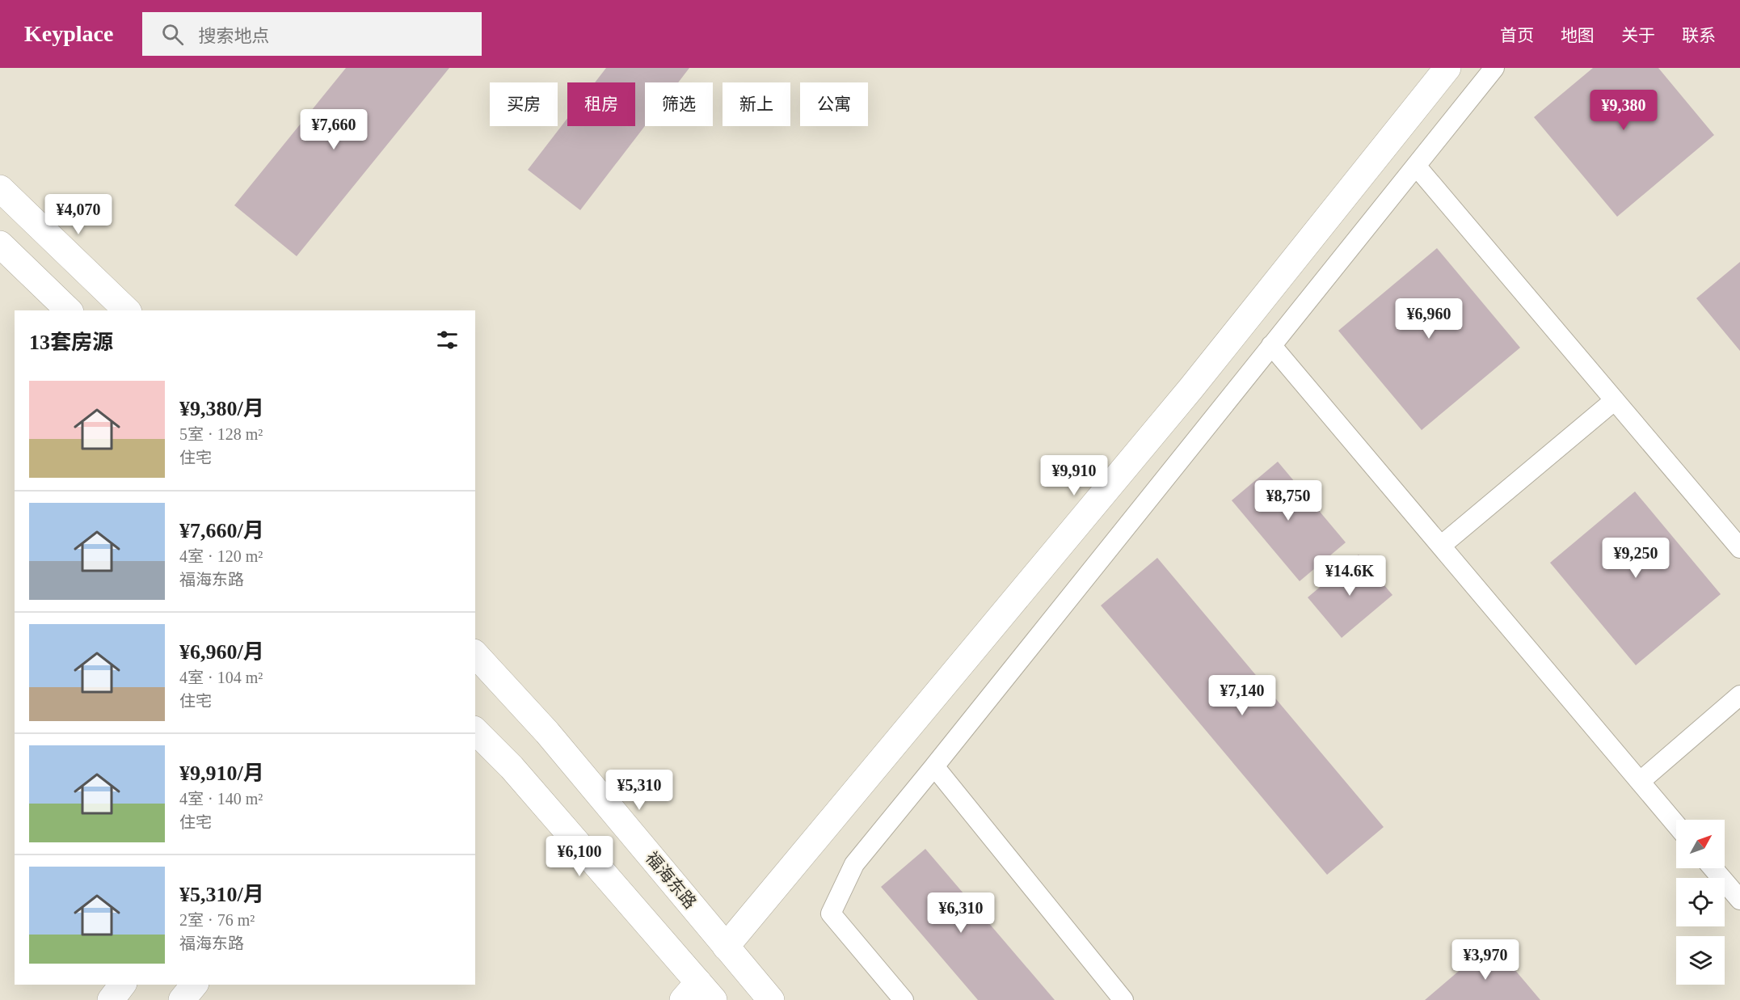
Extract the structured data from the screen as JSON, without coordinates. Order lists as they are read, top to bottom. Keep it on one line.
{"streets":{"street":["福海东路"]},"north":"top right","page":{"header":"Keyplace","search":"搜索地点","nav":["首页","地图","关于","联系"],"chip":["买房","租房","筛选","新上","公寓"],"price":["¥9,380","¥7,660","¥4,070","¥6,960","¥9,910","¥8,750","¥9,250","¥14.6K","¥7,140","¥5,310","¥6,100","¥6,310","¥3,970"],"heading":"13套房源","list":[{"name":"¥9,380/月","note":"5室 · 128 m² · 住宅"},{"name":"¥7,660/月","note":"4室 · 120 m² · 福海东路"},{"name":"¥6,960/月","note":"4室 · 104 m² · 住宅"},{"name":"¥9,910/月","note":"4室 · 140 m² · 住宅"},{"name":"¥5,310/月","note":"2室 · 76 m² · 福海东路"}]}}
